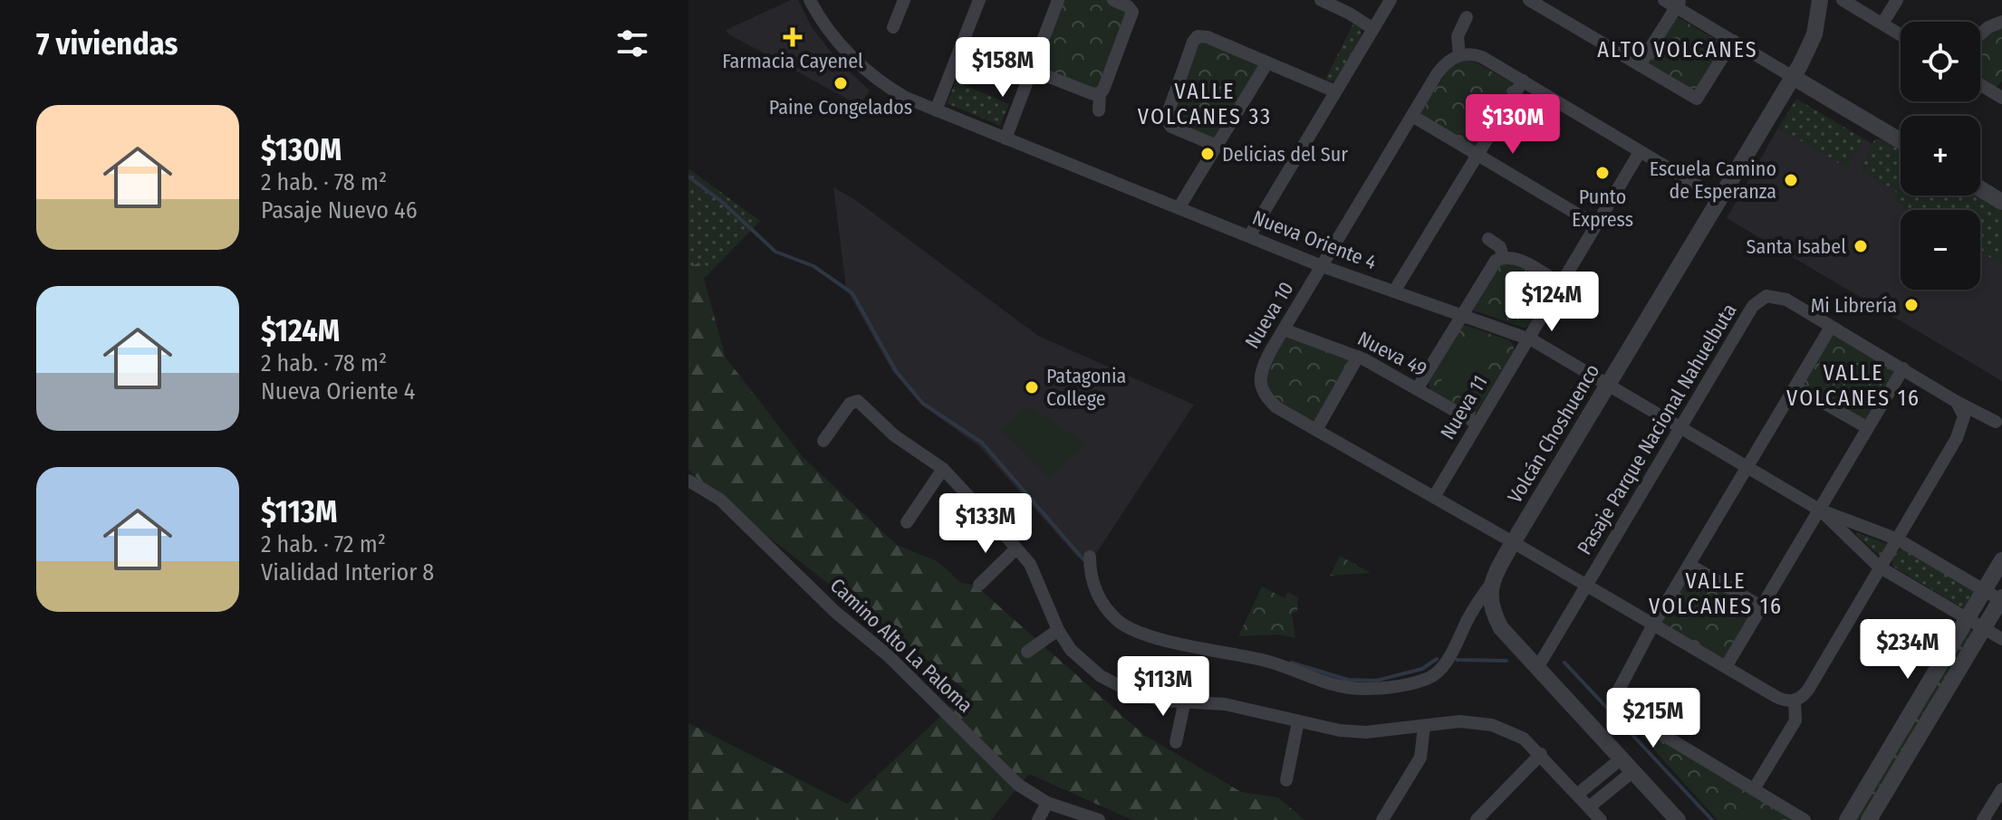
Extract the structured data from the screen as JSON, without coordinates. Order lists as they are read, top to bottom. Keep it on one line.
{"streets":{"street":["Nueva Oriente 4","Nueva 10","Nueva 49","Nueva 11","Pasaje Parque Nacional Nahuelbuta","Volcán Choshuenco","Camino Alto La Paloma"]},"crossings":[["Nueva Oriente 4","Nueva 10"],["Nueva Oriente 4","Nueva 11"],["Nueva Oriente 4","Pasaje Parque Nacional Nahuelbuta"],["Nueva Oriente 4","Volcán Choshuenco"],["Nueva 10","Nueva 49"],["Nueva 10","Nueva 11"],["Nueva 10","Pasaje Parque Nacional Nahuelbuta"],["Nueva 10","Volcán Choshuenco"],["Nueva 49","Nueva 11"]],"districts":["ALTO VOLCANES","VALLE VOLCANES 33","VALLE VOLCANES 16","VALLE VOLCANES 16"],"places":{"health":["Farmacia Cayenel"],"other":["Paine Congelados","Delicias del Sur","Punto Express","Escuela Camino de Esperanza","Santa Isabel","Mi Librería","Patagonia College"]},"page":{"heading":"7 viviendas","map_buttons":["+","−"],"price":["$158M","$130M","$124M","$133M","$234M","$113M","$215M"],"list":[{"name":"$130M","note":"2 hab. · 78 m² · Pasaje Nuevo 46"},{"name":"$124M","note":"2 hab. · 78 m² · Nueva Oriente 4"},{"name":"$113M","note":"2 hab. · 72 m² · Vialidad Interior 8"}]}}
